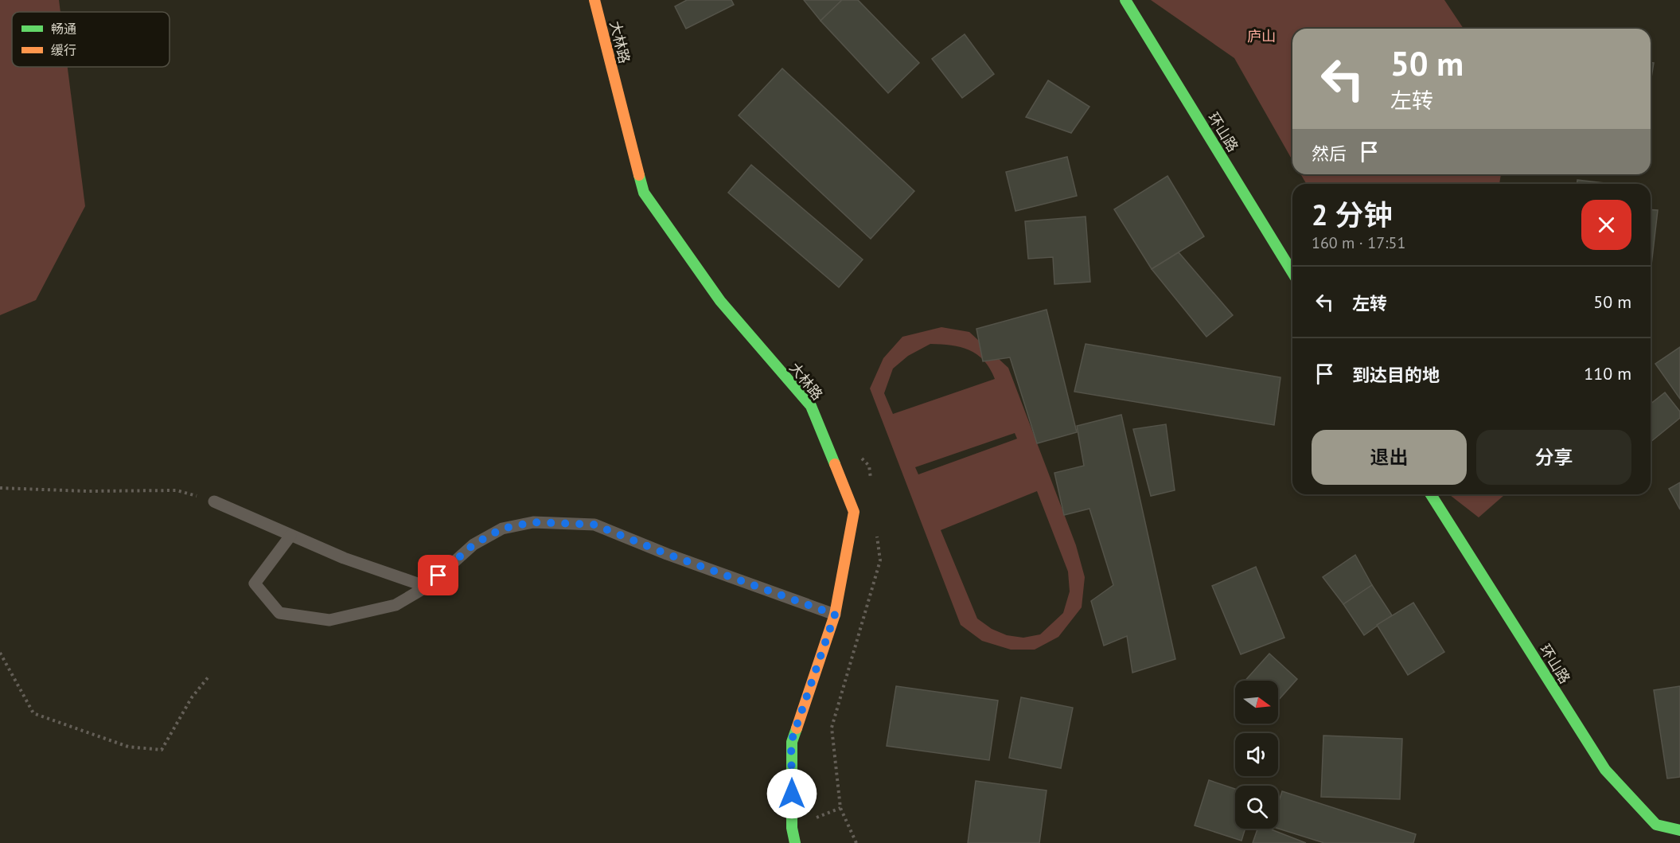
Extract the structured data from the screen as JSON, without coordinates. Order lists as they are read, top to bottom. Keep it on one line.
{"streets":{"street":["大林路","环山路"]},"parks":["庐山"],"legend":["畅通","缓行"],"north":"right","page":{"turn":["50 m","左转"],"then":"然后","heading":["2 分钟","160 m · 17:51"],"list":[{"name":"左转","value":"50 m"},{"name":"到达目的地","value":"110 m"}],"buttons":["退出","分享"]}}
